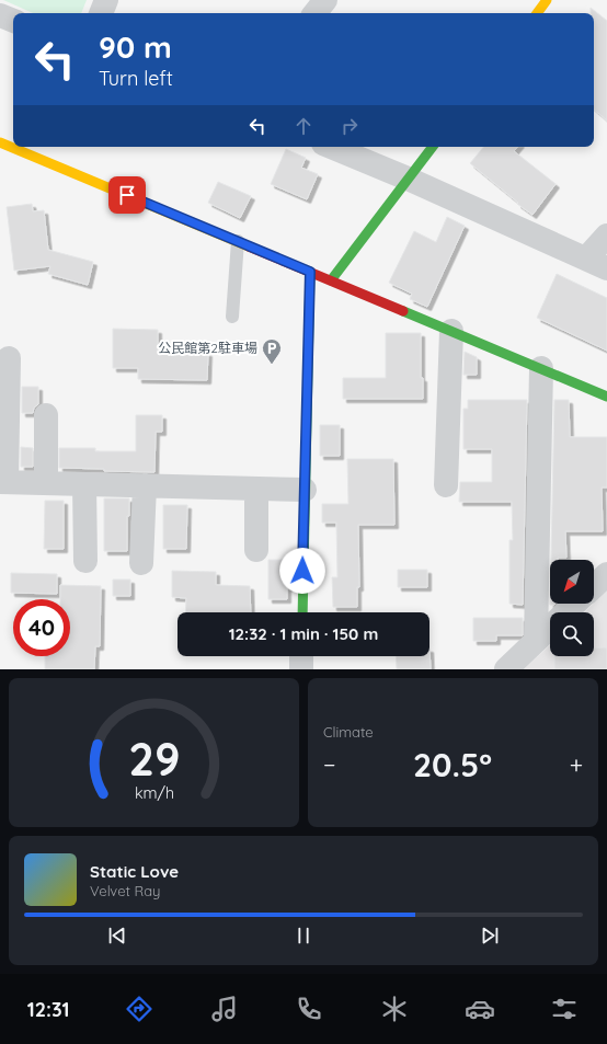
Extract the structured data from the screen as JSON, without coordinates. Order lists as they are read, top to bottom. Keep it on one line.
{"places":{"parking":["公民館第2駐車場"]},"north":"bottom left","page":{"turn":["90 m","Turn left"],"limit":"40","trip":"12:32 · 1 min · 150 m","tile":"Climate","heat":["−","20.5°","+"],"song":["Static Love","Velvet Ray"],"tabs":"12:31","gauge":["29","km/h"]}}
